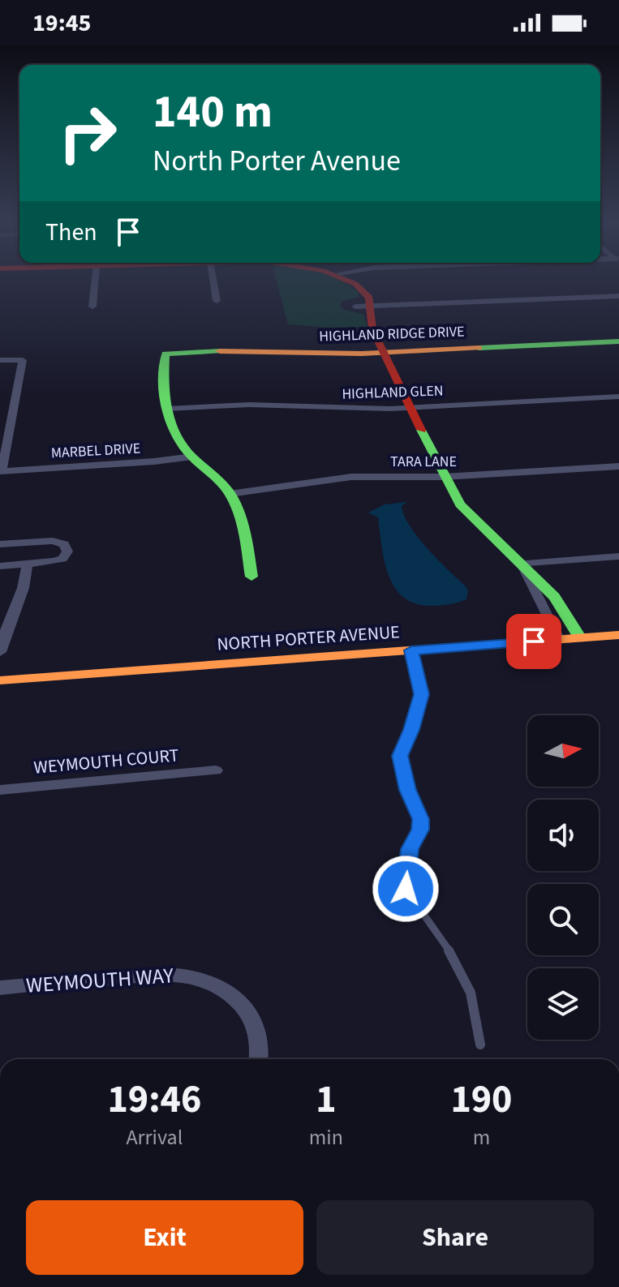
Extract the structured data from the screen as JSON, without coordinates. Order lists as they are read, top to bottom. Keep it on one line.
{"streets":{"street":["HIGHLAND RIDGE DRIVE","HIGHLAND GLEN","MARBEL DRIVE","TARA LANE","NORTH PORTER AVENUE","WEYMOUTH COURT","WEYMOUTH WAY"]},"crossings":[["HIGHLAND RIDGE DRIVE","HIGHLAND GLEN"]],"north":"right","page":{"status":"19:45","turn":["140 m","North Porter Avenue"],"then":"Then","eta":["19:46","Arrival","1","min","190","m"],"buttons":["Exit","Share"]}}
